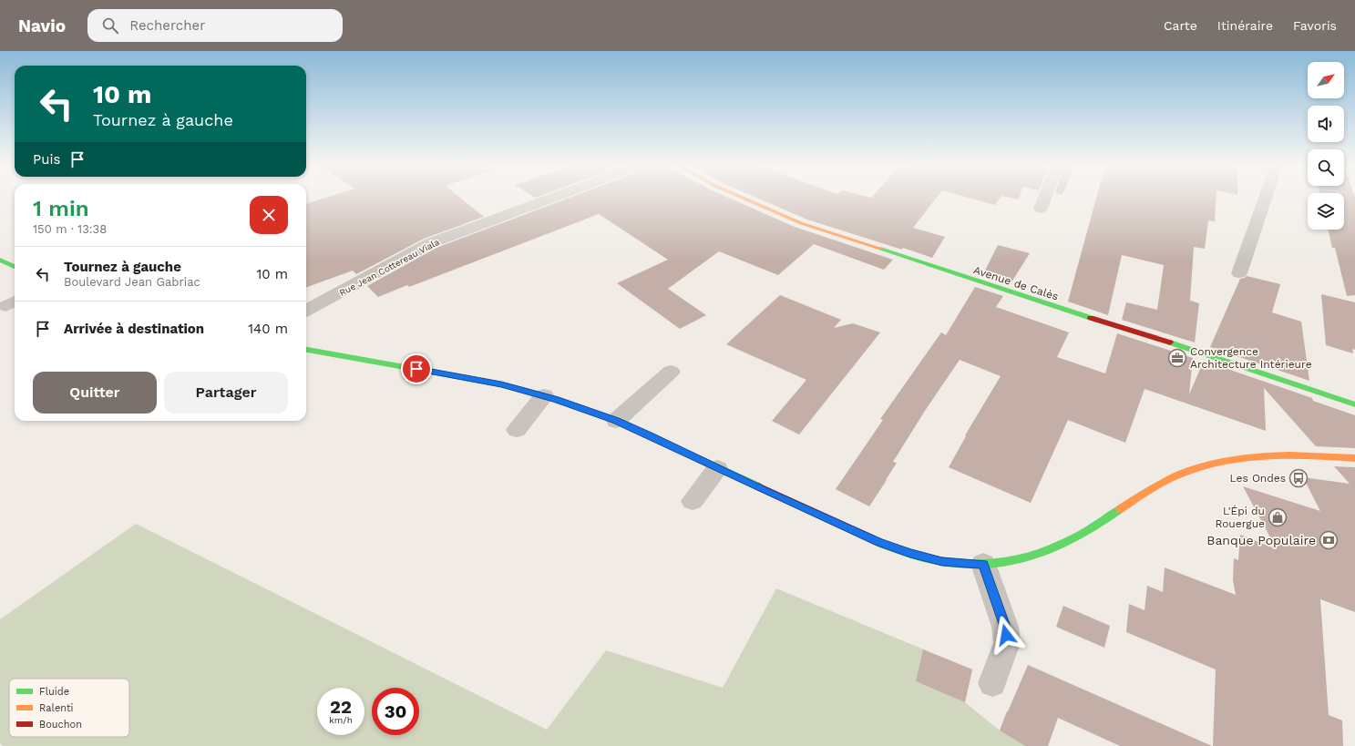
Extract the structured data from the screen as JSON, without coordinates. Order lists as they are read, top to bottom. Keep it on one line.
{"streets":{"main road":["Avenue de Calès"],"street":["Rue Jean Cottereau Viala"]},"places":{"office":["Convergence Architecture Intérieure"],"bus stop":["Les Ondes"],"shop":["L'Épi du Rouergue"],"bank":["Banque Populaire"]},"legend":["Fluide","Ralenti","Bouchon"],"north":"top right","page":{"header":"Navio","search":"Rechercher","nav":["Carte","Itinéraire","Favoris"],"turn":["10 m","Tournez à gauche"],"then":"Puis","heading":["1 min","150 m · 13:38"],"list":[{"name":"Tournez à gauche","note":"Boulevard Jean Gabriac","value":"10 m"},{"name":"Arrivée à destination","value":"140 m"}],"buttons":["Quitter","Partager"],"speed":"22 km/h","limit":"30"}}
